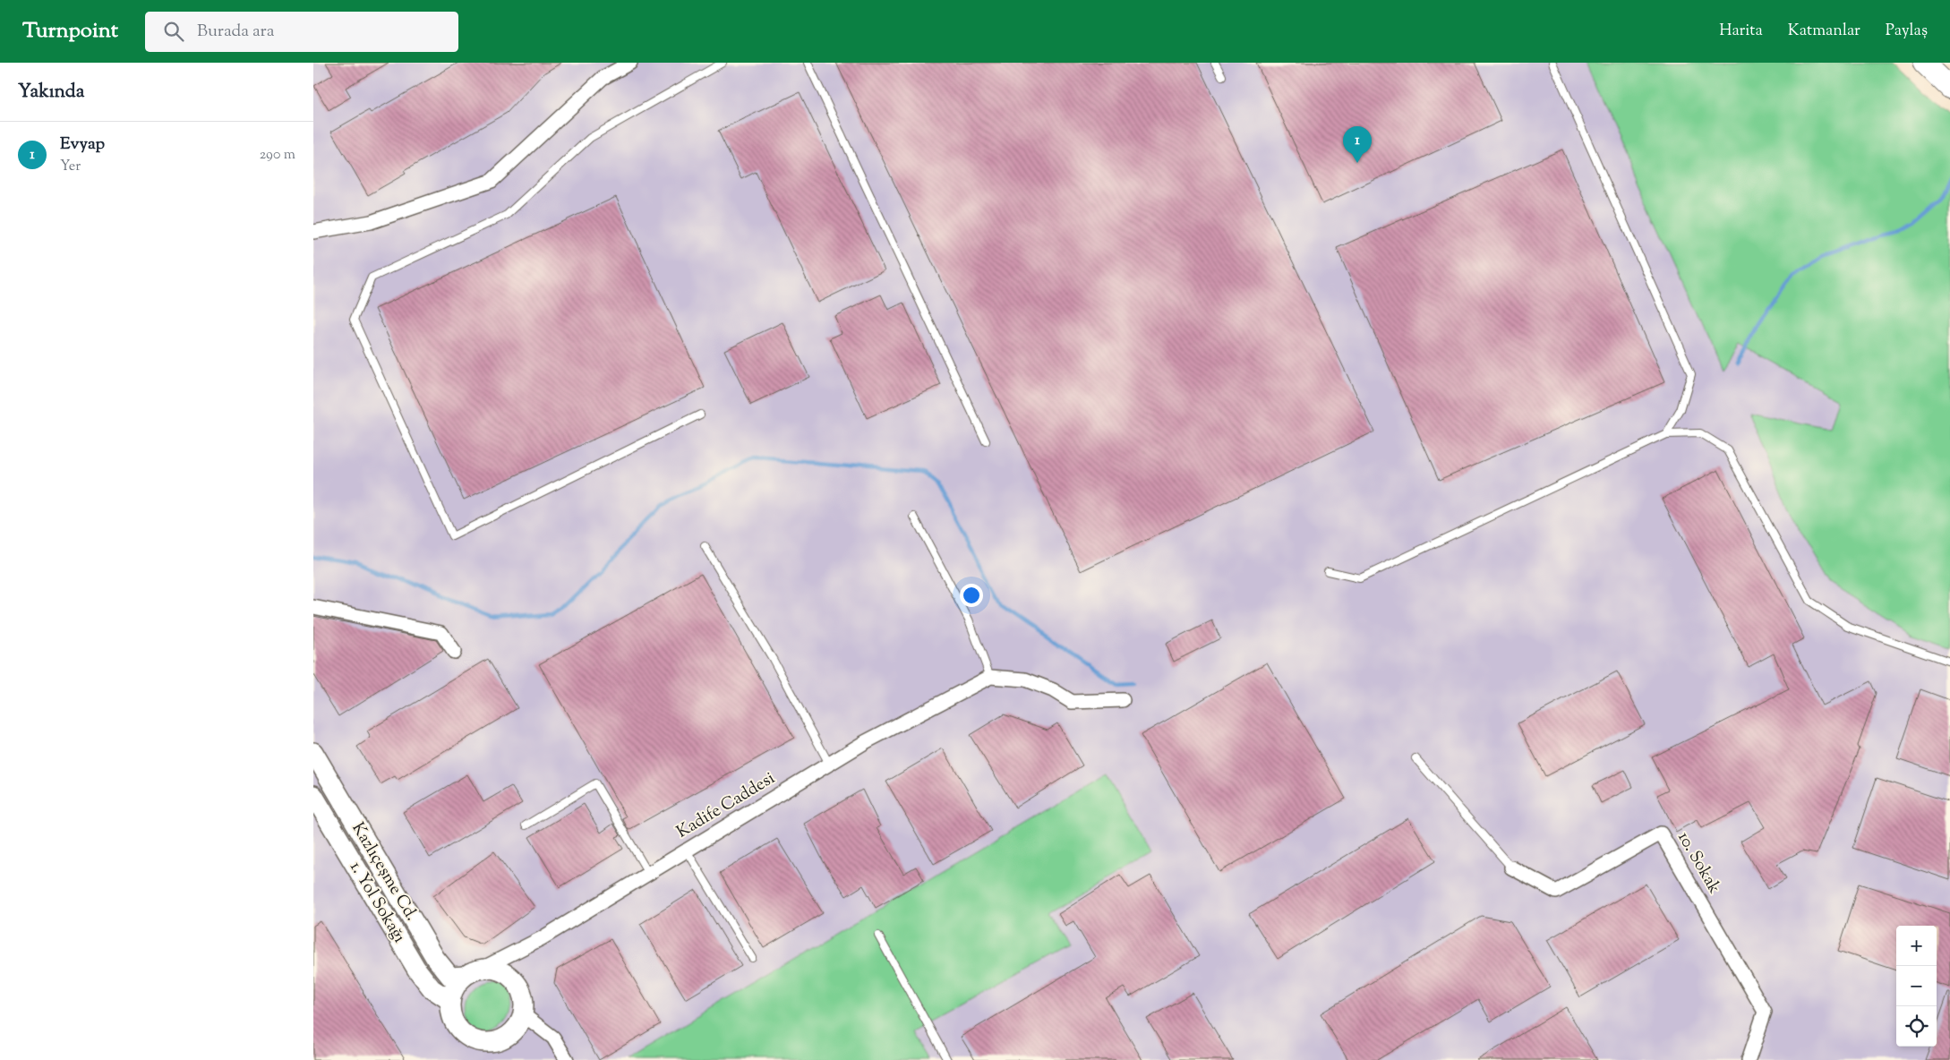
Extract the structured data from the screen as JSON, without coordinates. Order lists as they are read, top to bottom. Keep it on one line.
{"streets":{"street":["Kadife Caddesi","10. Sokak","Kazlıçeşme Cd.","1. Yol Sokağı"]},"crossings":[["Kadife Caddesi","Kazlıçeşme Cd."],["Kadife Caddesi","1. Yol Sokağı"],["Kazlıçeşme Cd.","1. Yol Sokağı"]],"page":{"header":"Turnpoint","search":"Burada ara","nav":["Harita","Katmanlar","Paylaş"],"heading":"Yakında","list":[{"mark":"1","name":"Evyap","note":"Yer","value":"290 m"}],"pins":"1","map_buttons":["+","−"]}}
